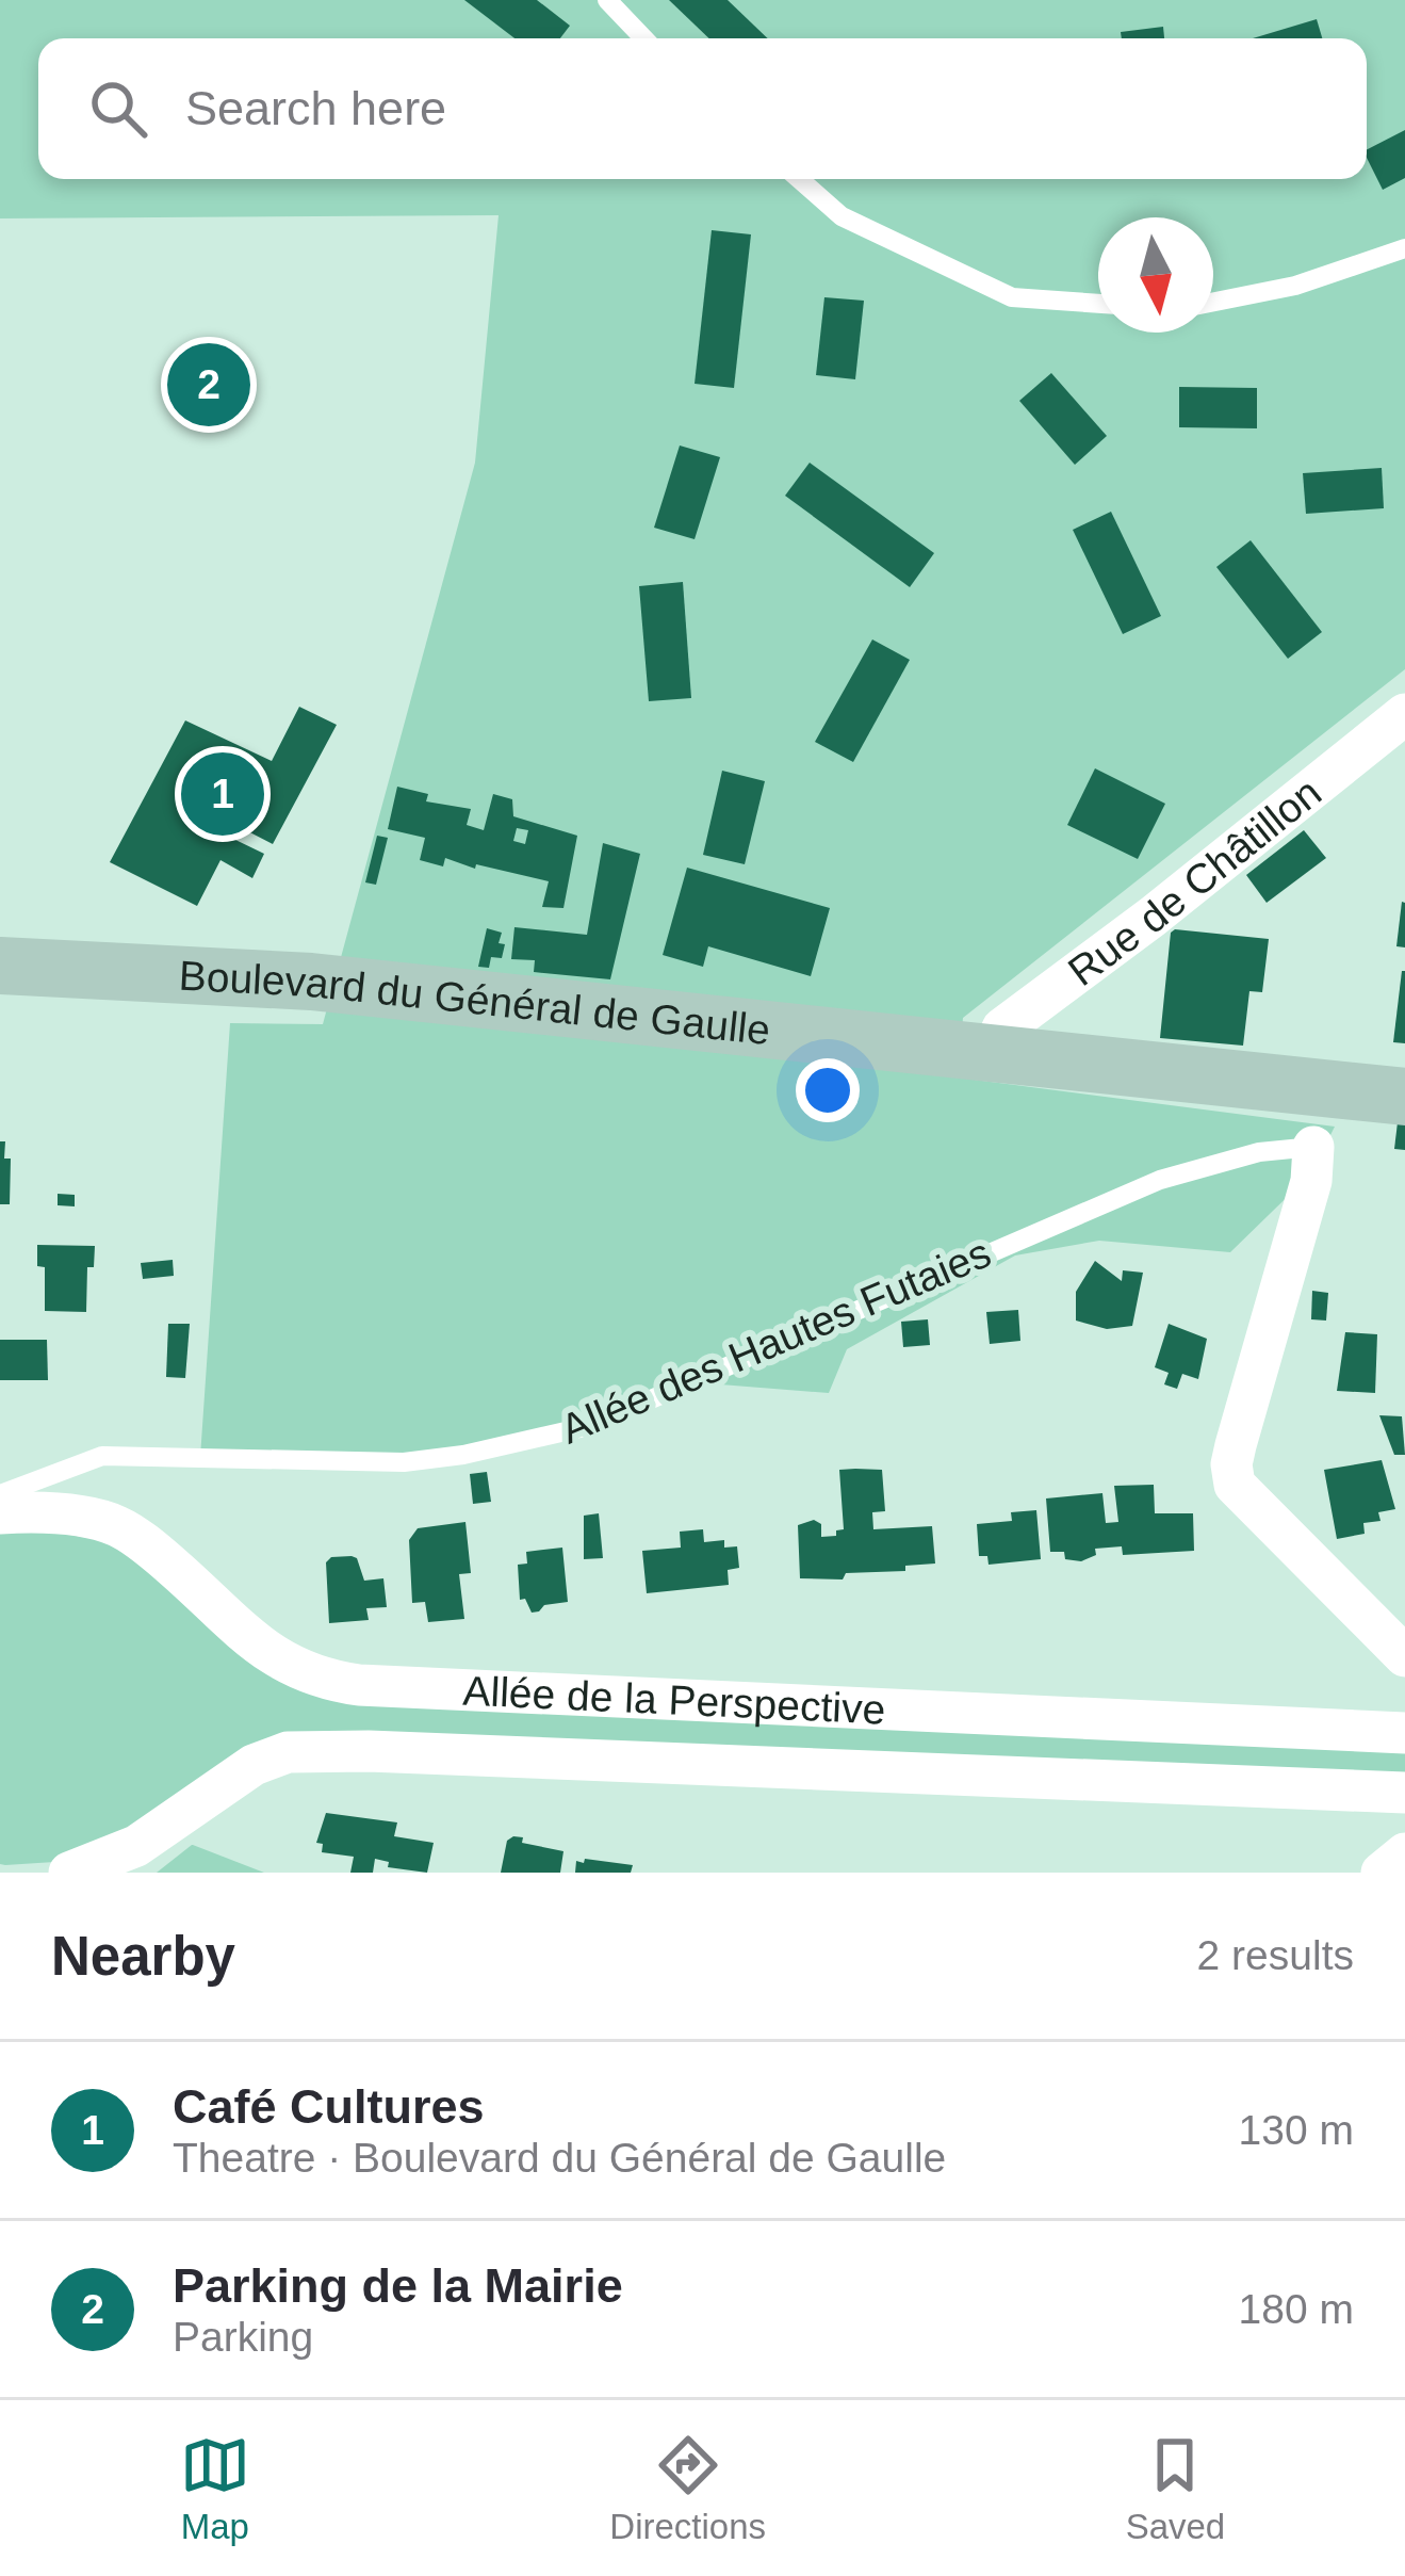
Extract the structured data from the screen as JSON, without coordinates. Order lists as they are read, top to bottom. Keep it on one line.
{"streets":{"main road":["Boulevard du Général de Gaulle"],"street":["Rue de Châtillon","Allée de la Perspective"],"lane":["Allée des Hautes Futaies"]},"crossings":[["Rue de Châtillon","Boulevard du Général de Gaulle"]],"north":"bottom","page":{"search":"Search here","pins":["2","1"],"heading":["Nearby","2 results"],"list":[{"mark":"1","name":"Café Cultures","note":"Theatre · Boulevard du Général de Gaulle","value":"130 m"},{"mark":"2","name":"Parking de la Mairie","note":"Parking","value":"180 m"}],"nav":["Map","Directions","Saved"]}}
